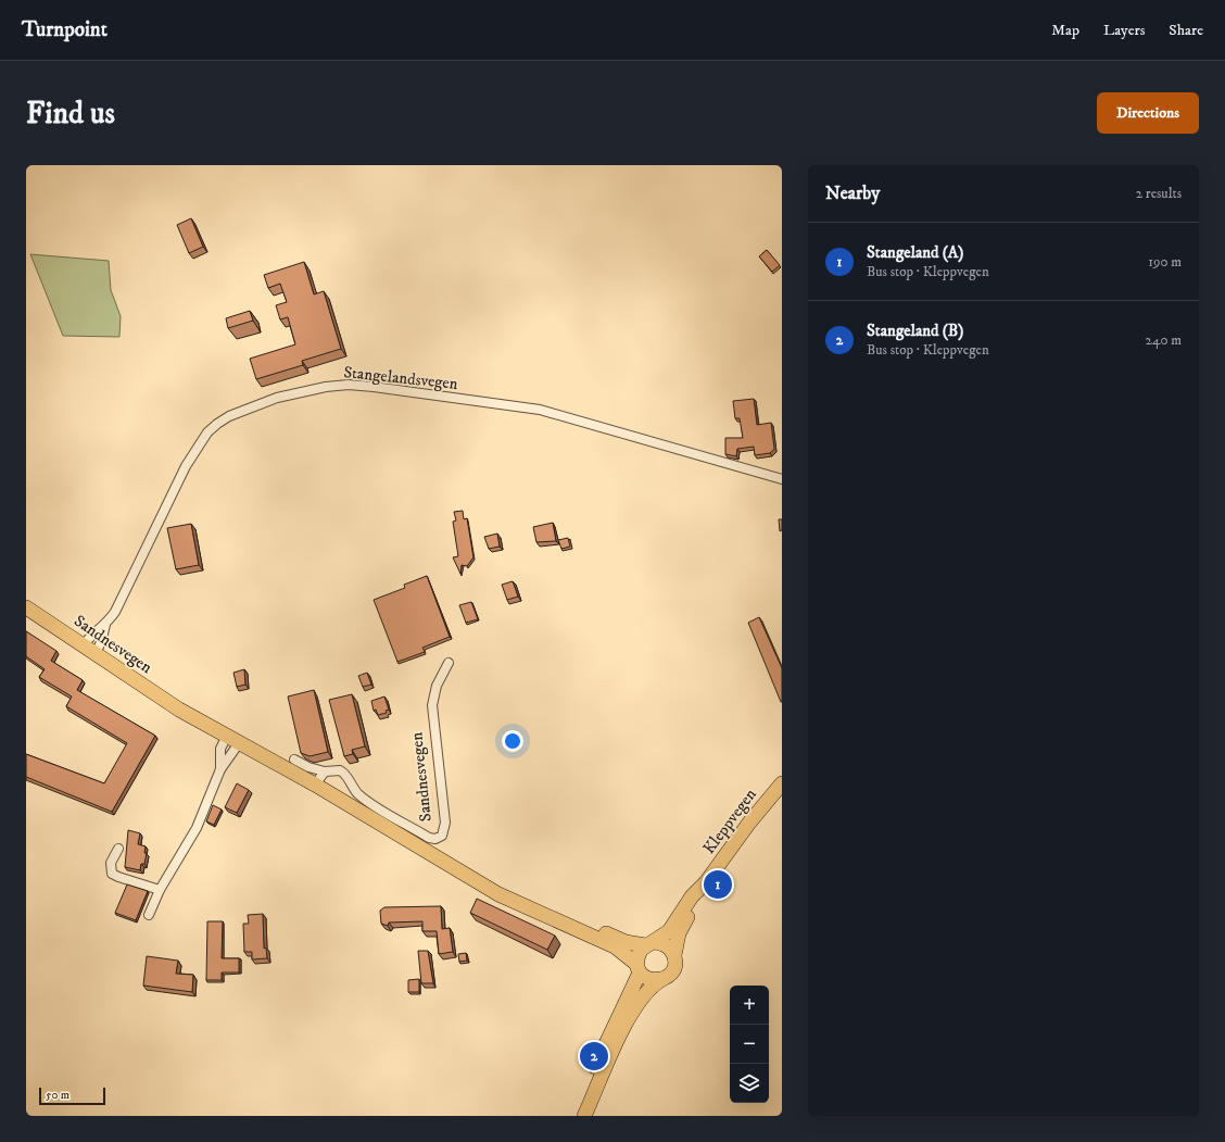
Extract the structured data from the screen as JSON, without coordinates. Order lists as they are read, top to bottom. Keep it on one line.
{"streets":{"main road":["Sandnesvegen","Kleppvegen"],"street":["Stangelandsvegen"]},"crossings":[["Stangelandsvegen","Sandnesvegen"],["Sandnesvegen","Kleppvegen"]],"scale_bar":"50 m","page":{"header":"Turnpoint","nav":["Map","Layers","Share"],"buttons":"Directions","title":"Find us","heading":["Nearby","2 results"],"list":[{"mark":"1","name":"Stangeland (A)","note":"Bus stop · Kleppvegen","value":"190 m"},{"mark":"2","name":"Stangeland (B)","note":"Bus stop · Kleppvegen","value":"240 m"}],"pins":["1","2"],"map_buttons":["+","−"],"scale":"50 m"}}
